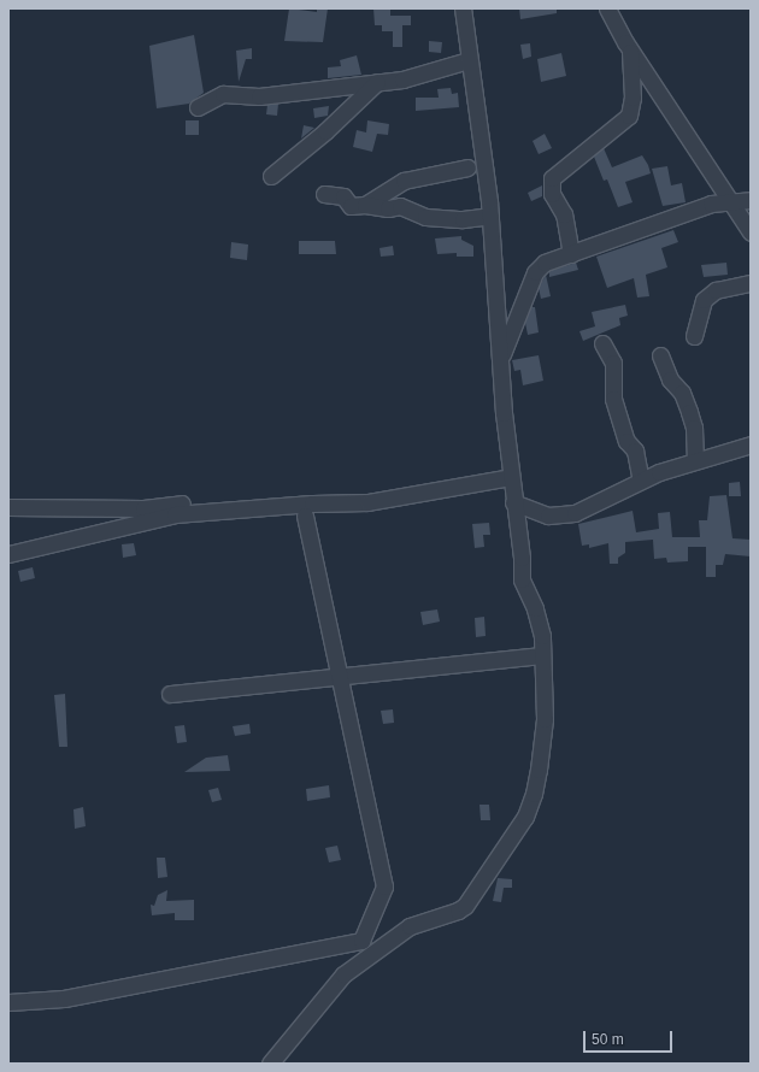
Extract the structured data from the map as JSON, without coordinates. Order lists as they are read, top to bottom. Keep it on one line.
{"scale_bar":"50 m"}
